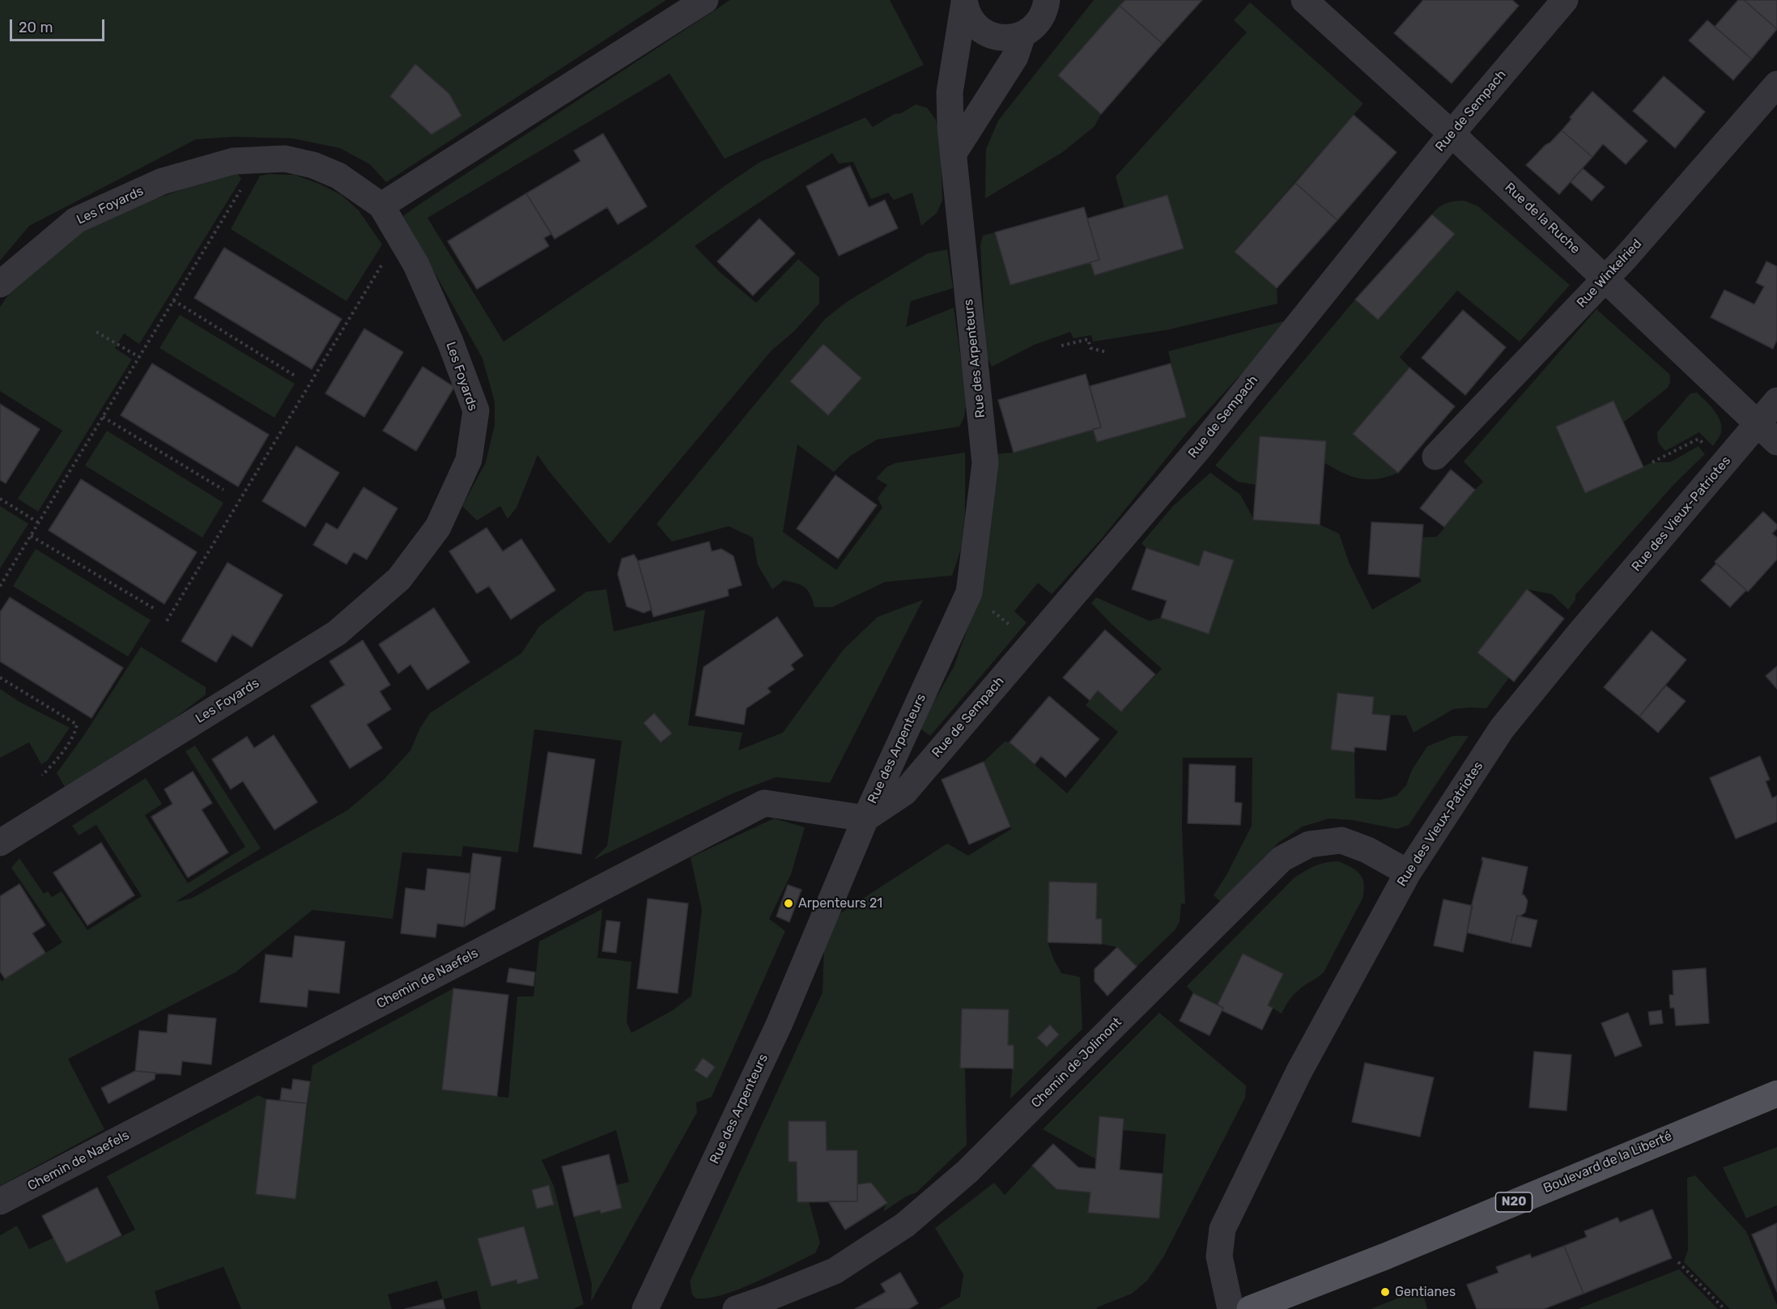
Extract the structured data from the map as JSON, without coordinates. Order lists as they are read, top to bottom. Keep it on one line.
{"streets":{"main road":["Boulevard de la Liberté","N20"],"street":["Rue de Sempach","Les Foyards","Rue de la Ruche","Rue Winkelried","Rue des Arpenteurs","Rue des Vieux-Patriotes","Chemin de Naefels","Chemin de Jolimont"]},"crossings":[["Rue de Sempach","Rue de la Ruche"],["Rue de Sempach","Rue des Arpenteurs"],["Rue de Sempach","Chemin de Naefels"],["Rue de la Ruche","Rue Winkelried"],["Rue de la Ruche","Rue des Vieux-Patriotes"],["Rue des Arpenteurs","Chemin de Naefels"],["Rue des Vieux-Patriotes","Chemin de Jolimont"]],"places":["Arpenteurs 21","Gentianes"],"scale_bar":"20 m"}
